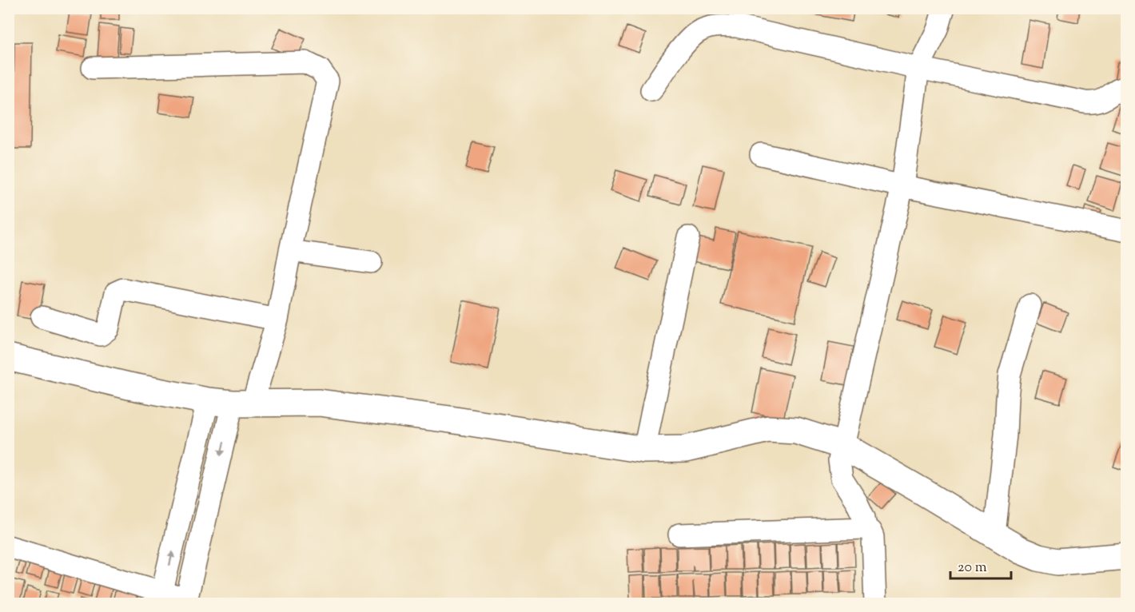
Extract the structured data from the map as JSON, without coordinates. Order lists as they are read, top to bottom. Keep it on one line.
{"scale_bar":"20 m"}
